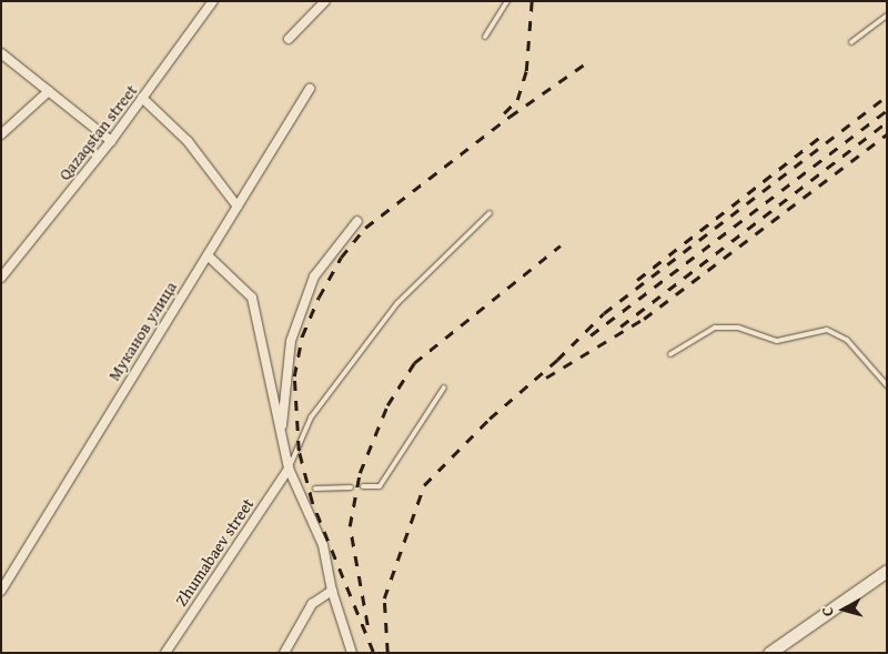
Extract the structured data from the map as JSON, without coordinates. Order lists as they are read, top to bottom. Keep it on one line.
{"streets":{"street":["Qazaqstan street","Муканов улица","Zhumabaev street"]},"north":"left"}
